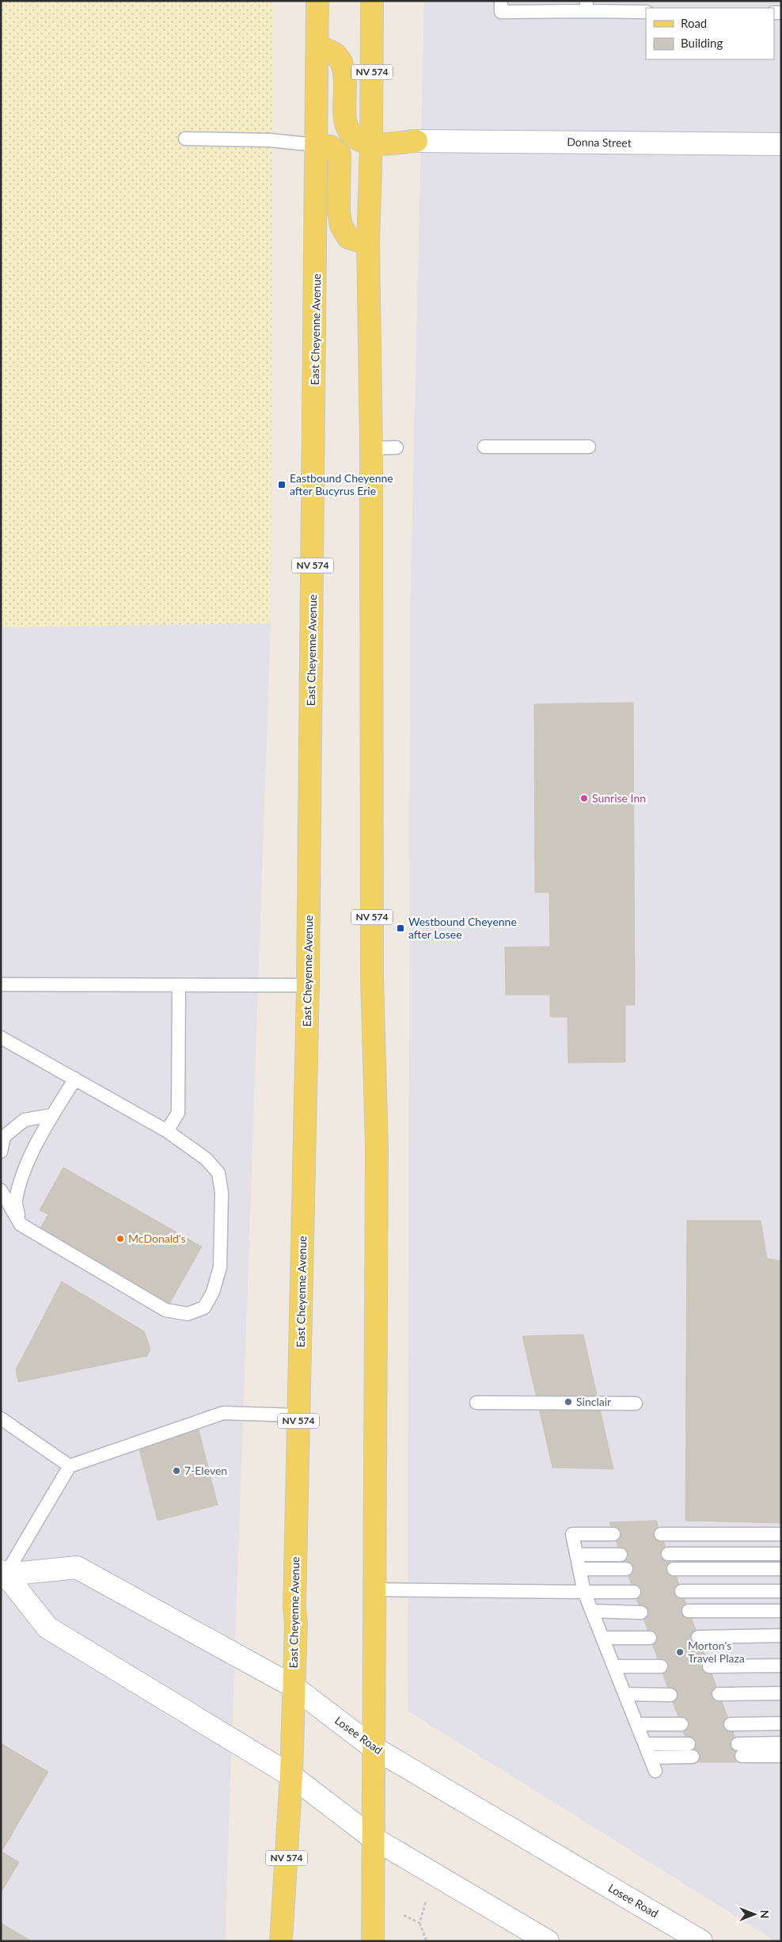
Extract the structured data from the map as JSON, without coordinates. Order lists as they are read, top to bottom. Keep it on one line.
{"streets":{"main road":["NV 574","Donna Street","East Cheyenne Avenue","Losee Road"]},"crossings":[["NV 574","Donna Street"],["NV 574","Losee Road"],["East Cheyenne Avenue","Losee Road"]],"places":{"transit":["Eastbound Cheyenne after Bucyrus Erie","Westbound Cheyenne after Losee"],"other":["Sunrise Inn","McDonald's","Sinclair","7-Eleven","Morton's Travel Plaza"]},"legend":["Road","Building"],"north":"right"}
